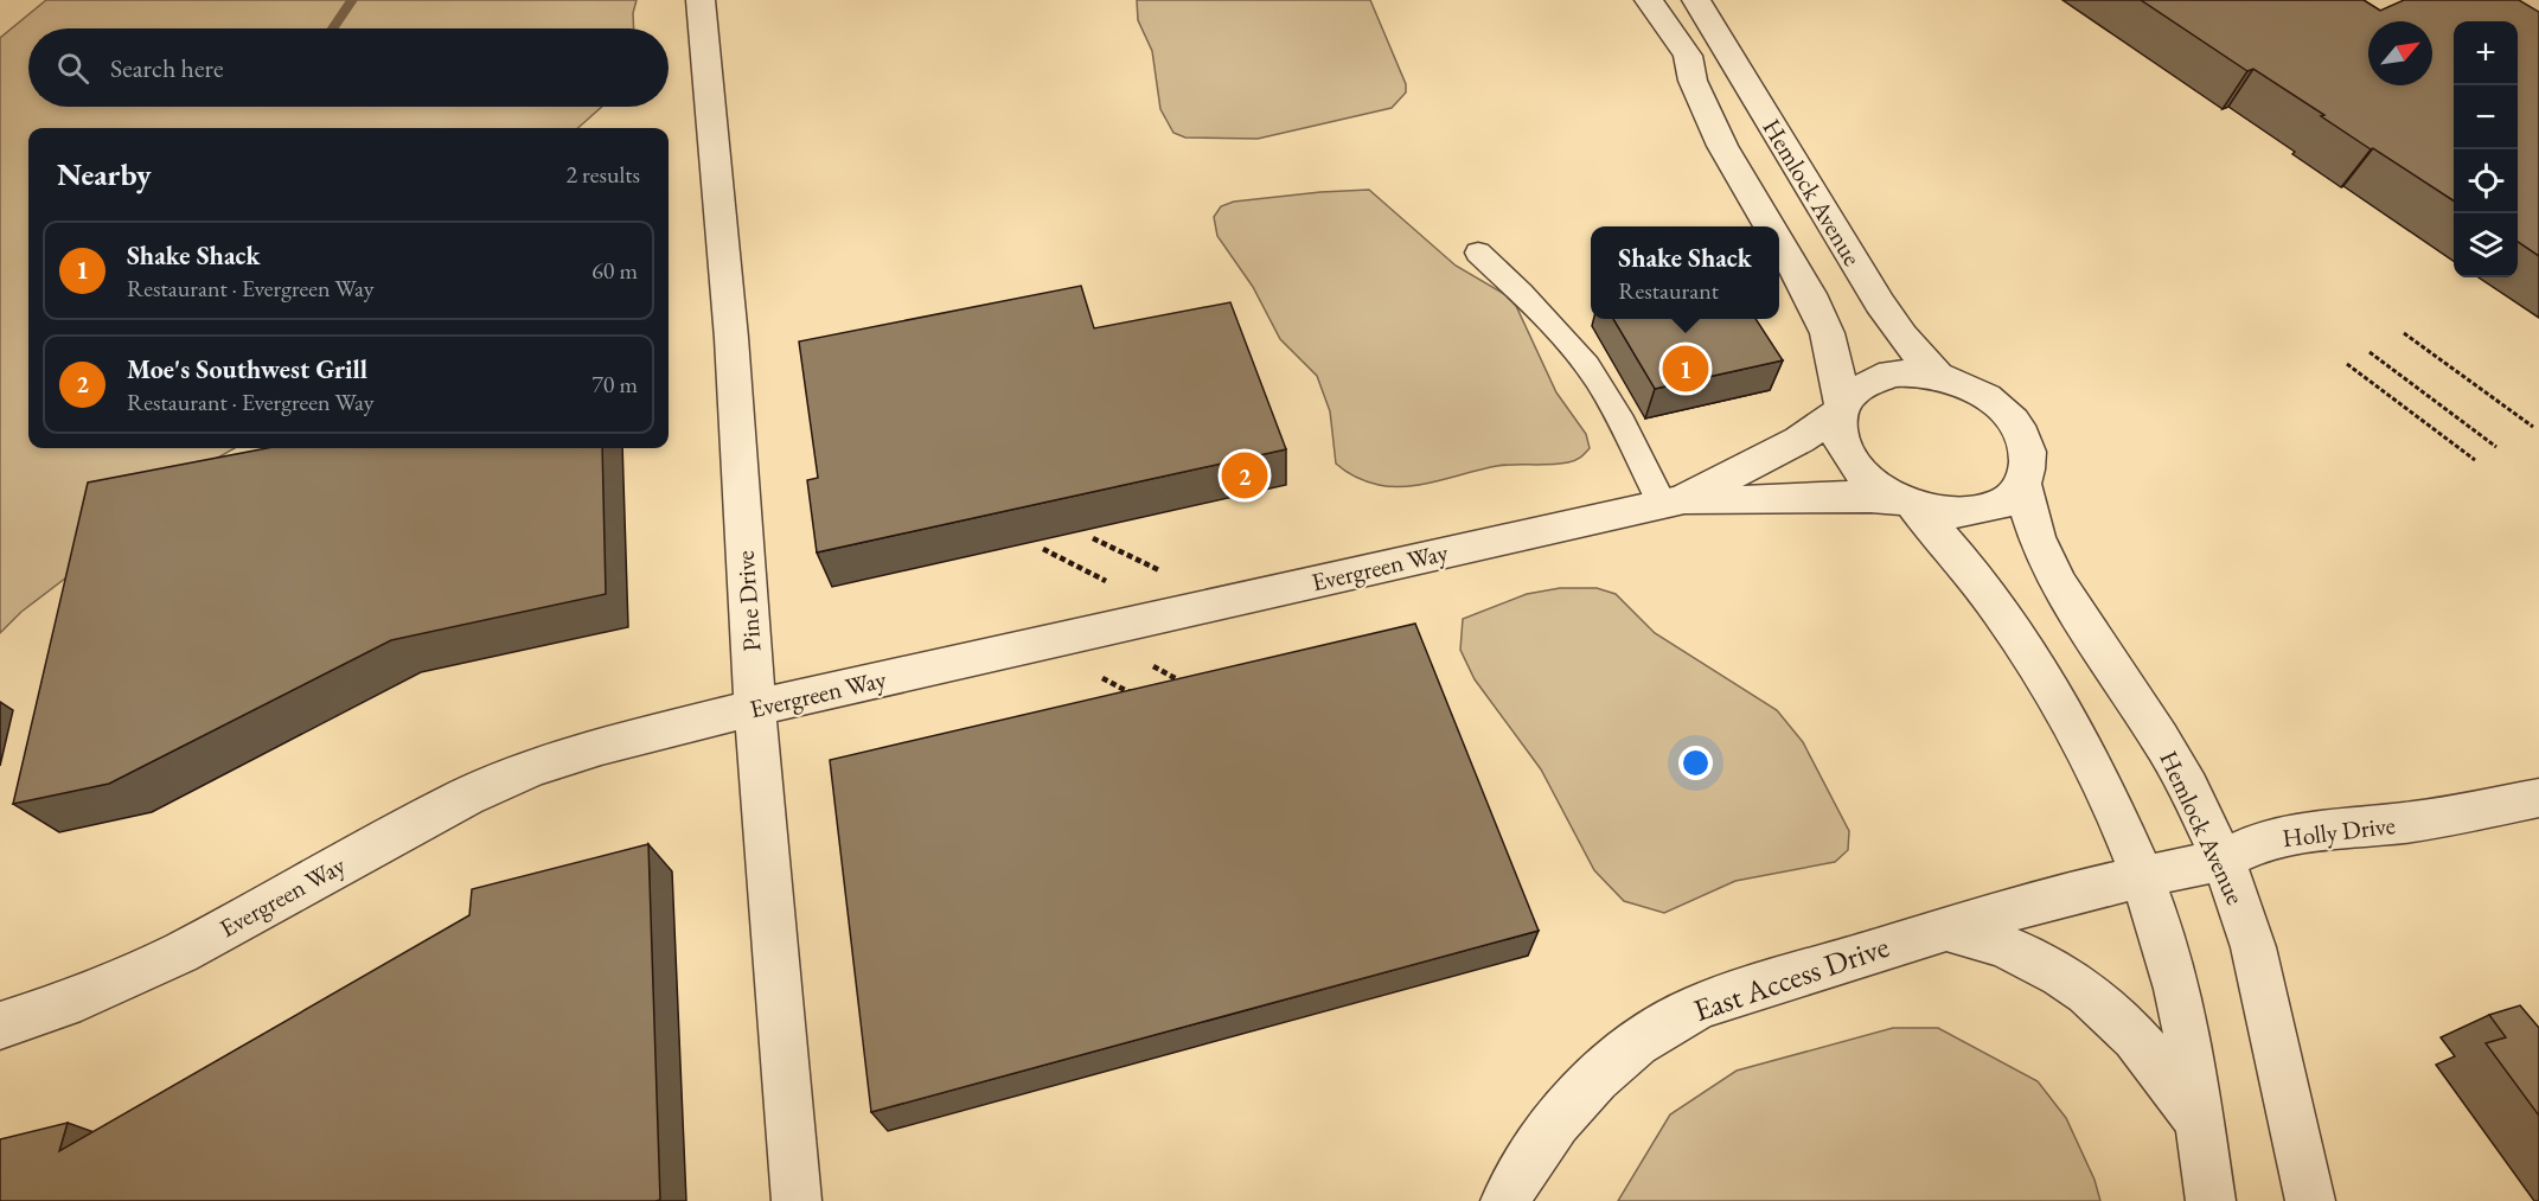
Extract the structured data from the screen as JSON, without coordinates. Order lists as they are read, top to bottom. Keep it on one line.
{"streets":{"street":["Hemlock Avenue","Evergreen Way","Pine Drive","Holly Drive","East Access Drive"]},"crossings":[["Hemlock Avenue","Evergreen Way"],["Hemlock Avenue","Holly Drive"],["Evergreen Way","Pine Drive"],["Holly Drive","East Access Drive"]],"north":"top right","page":{"map_buttons":["+","−"],"search":"Search here","heading":["Nearby","2 results"],"list":[{"mark":"1","name":"Shake Shack","note":"Restaurant · Evergreen Way","value":"60 m"},{"mark":"2","name":"Moe's Southwest Grill","note":"Restaurant · Evergreen Way","value":"70 m"}],"popup":["Shake Shack","Restaurant"],"pins":["1","2"]}}
